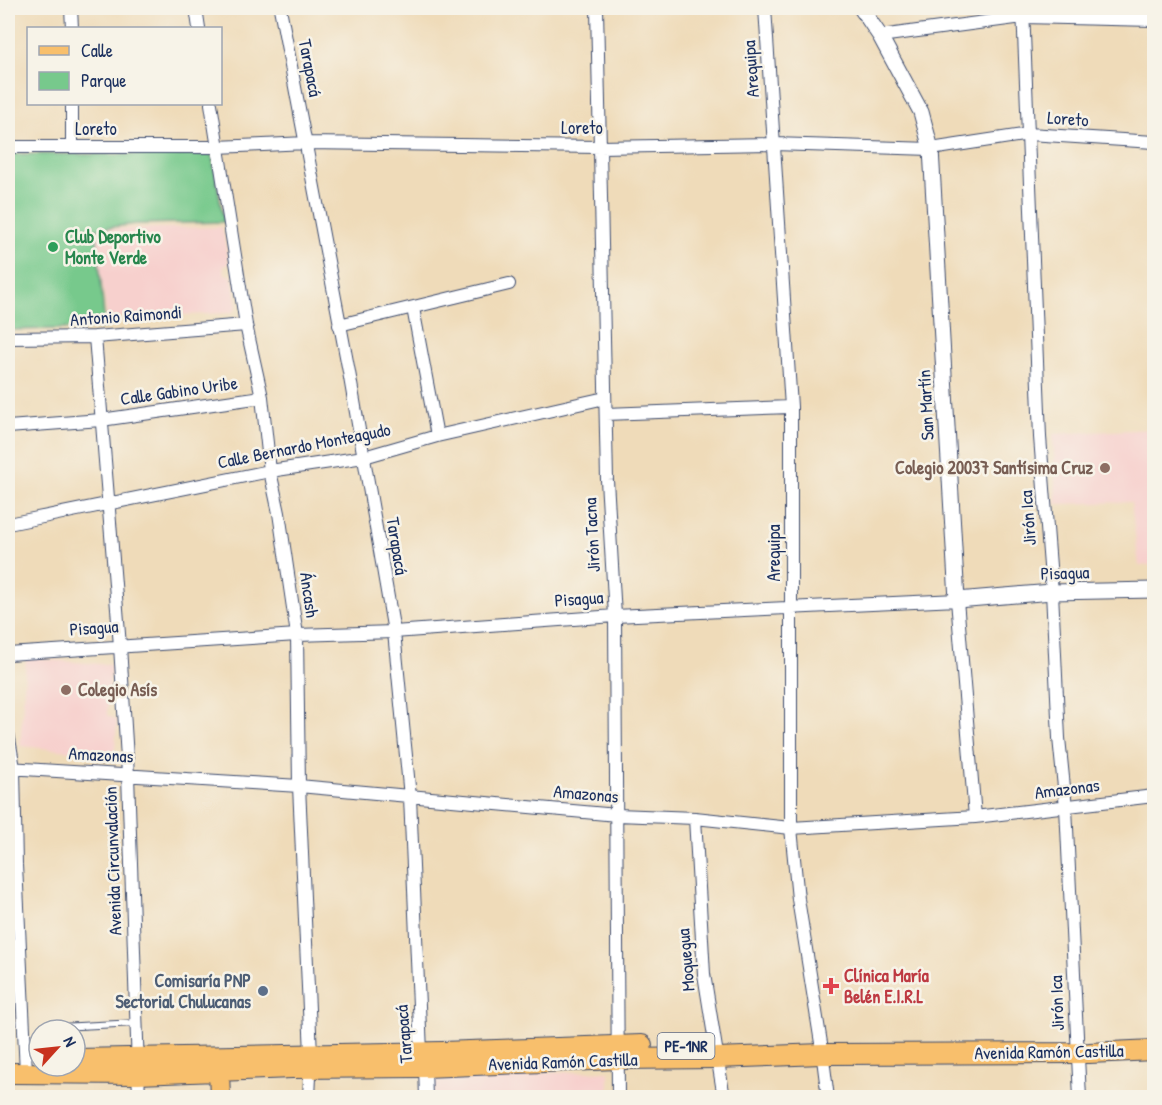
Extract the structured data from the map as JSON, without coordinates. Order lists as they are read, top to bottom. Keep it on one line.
{"streets":{"main road":["PE-1NR","Avenida Ramón Castilla"],"street":["Tarapacá","Arequipa","Loreto","Antonio Raimondi","Calle Gabino Uribe","San Martín","Calle Bernardo Monteagudo","Jirón Ica","Jirón Tacna","Pisagua","Áncash","Amazonas","Avenida Circunvalación","Moquegua"]},"crossings":[["Tarapacá","Loreto"],["Tarapacá","Calle Bernardo Monteagudo"],["Tarapacá","Pisagua"],["Tarapacá","Amazonas"],["Tarapacá","Avenida Ramón Castilla"],["Arequipa","Loreto"],["Arequipa","Pisagua"],["Arequipa","Amazonas"],["Arequipa","Avenida Ramón Castilla"],["Loreto","San Martín"],["Loreto","Jirón Ica"],["Loreto","Jirón Tacna"],["Loreto","Áncash"],["Antonio Raimondi","Áncash"],["Antonio Raimondi","Avenida Circunvalación"],["Calle Gabino Uribe","Áncash"],["Calle Gabino Uribe","Avenida Circunvalación"],["San Martín","Pisagua"],["San Martín","Amazonas"],["Calle Bernardo Monteagudo","Jirón Tacna"],["Calle Bernardo Monteagudo","Áncash"],["Calle Bernardo Monteagudo","Avenida Circunvalación"],["Jirón Ica","Pisagua"],["Jirón Ica","Amazonas"],["Jirón Ica","Avenida Ramón Castilla"],["Jirón Tacna","Pisagua"],["Jirón Tacna","Amazonas"],["Jirón Tacna","Avenida Ramón Castilla"],["Pisagua","Áncash"],["Pisagua","Avenida Circunvalación"],["Áncash","Amazonas"],["Áncash","Avenida Ramón Castilla"],["Amazonas","Avenida Circunvalación"],["Amazonas","Moquegua"],["Avenida Circunvalación","Avenida Ramón Castilla"],["Moquegua","Avenida Ramón Castilla"]],"places":{"other":["Club Deportivo Monte Verde","Colegio 20037 Santísima Cruz","Colegio Asís","Comisaría PNP Sectorial Chulucanas"],"health":["Clínica María Belén E.I.R.L"]},"legend":["Calle","Parque"],"north":"top right"}
